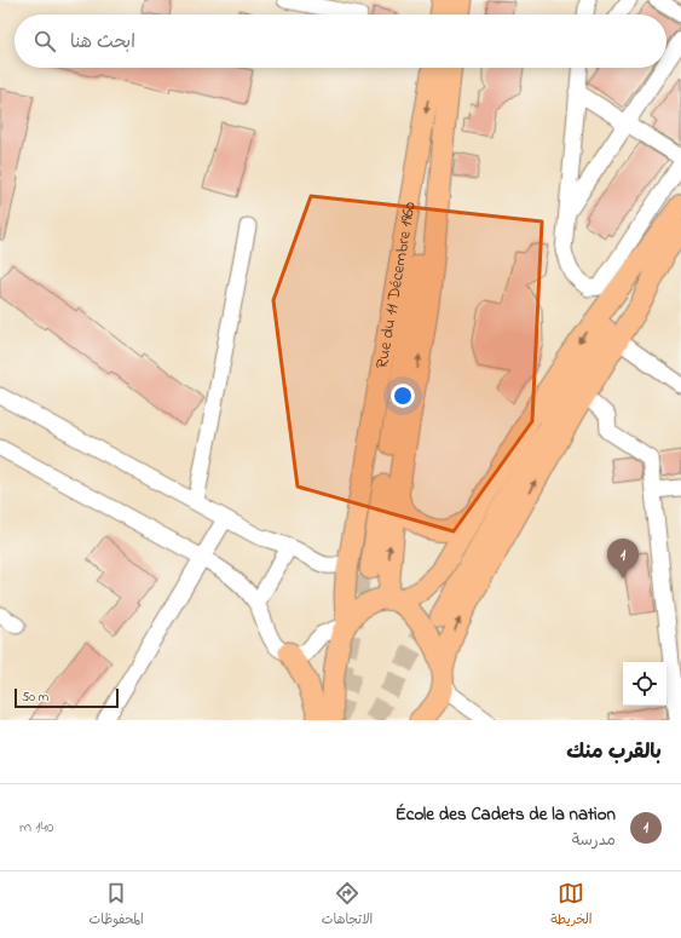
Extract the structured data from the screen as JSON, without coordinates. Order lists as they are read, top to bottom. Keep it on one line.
{"streets":{"main road":["Rue du 11 Décembre 1960"]},"scale_bar":"50 m","page":{"search":"ابحث هنا","pins":"1","scale":"50 m","heading":"بالقرب منك","list":[{"mark":"1","name":"École des Cadets de la nation","note":"مدرسة","value":"140 m"}],"nav":["الخريطة","الاتجاهات","المحفوظات"]}}
